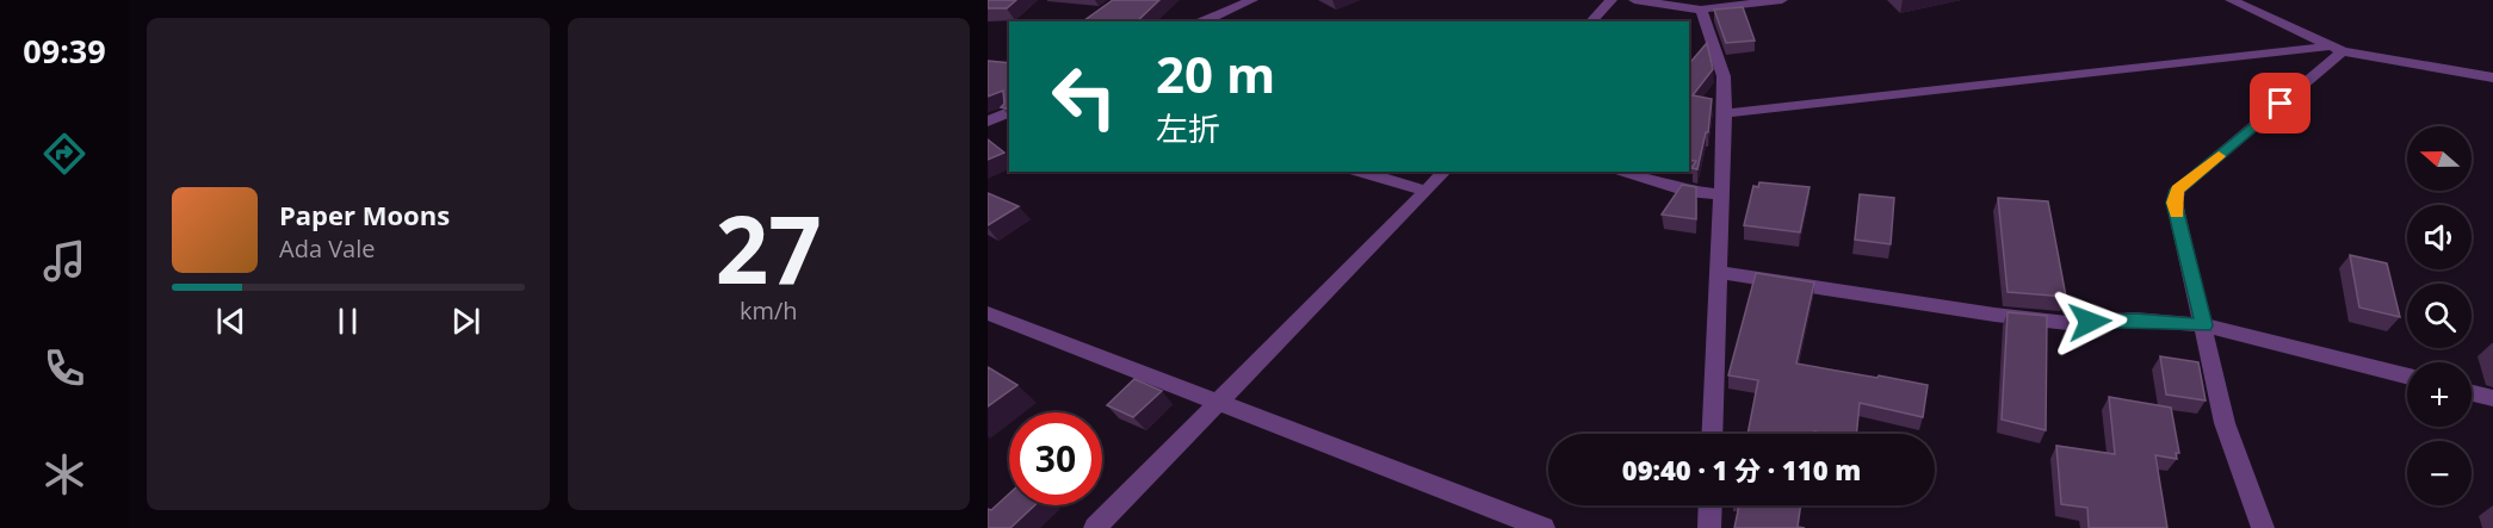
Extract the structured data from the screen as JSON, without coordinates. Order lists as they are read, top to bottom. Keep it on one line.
{"north":"left","page":{"tabs":"09:39","tile":["27","km/h"],"turn":["20 m","左折"],"map_buttons":["+","−"],"song":["Paper Moons","Ada Vale"],"limit":"30","trip":"09:40 · 1 分 · 110 m"}}
